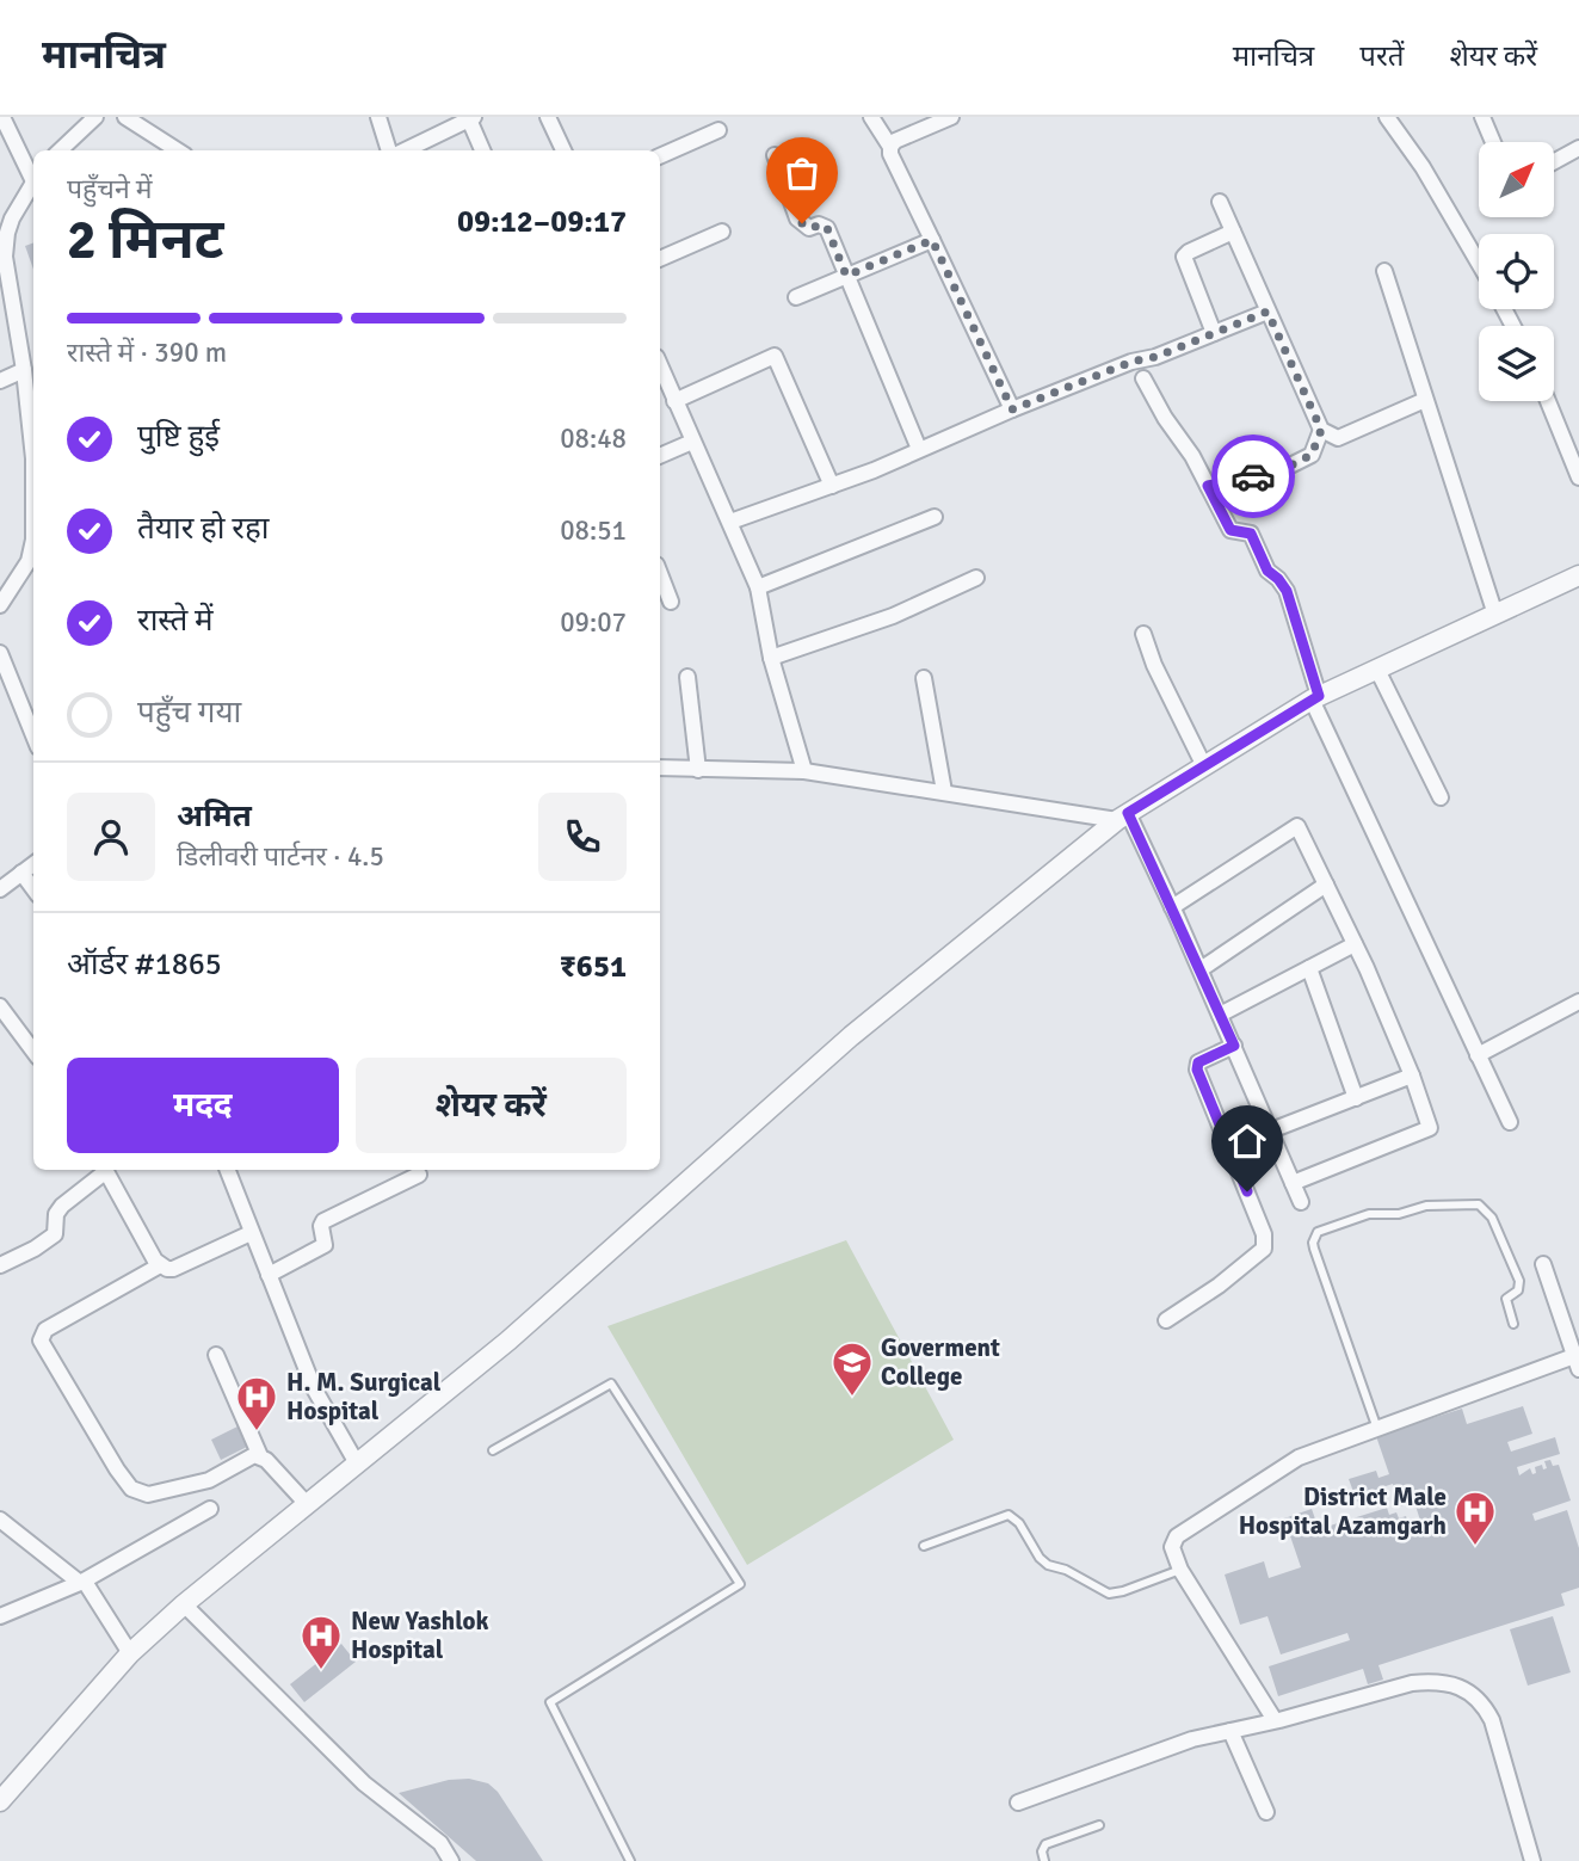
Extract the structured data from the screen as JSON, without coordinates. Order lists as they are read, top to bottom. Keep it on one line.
{"places":{"school or university":["Goverment College"],"hospital":["H. M. Surgical Hospital","District Male Hospital Azamgarh","New Yashlok Hospital"]},"north":"top right","page":{"header":"मानचित्र","nav":["मानचित्र","परतें","शेयर करें"],"heading":["2 मिनट","पहुँचने में","09:12–09:17"],"panel":["अमित","डिलीवरी पार्टनर · 4.5","ऑर्डर #1865","₹651"],"bar":"रास्ते में · 390 m","list":[["पुष्टि हुई","08:48"],["तैयार हो रहा","08:51"],["रास्ते में","09:07"],"पहुँच गया"],"buttons":["मदद","शेयर करें"]}}
